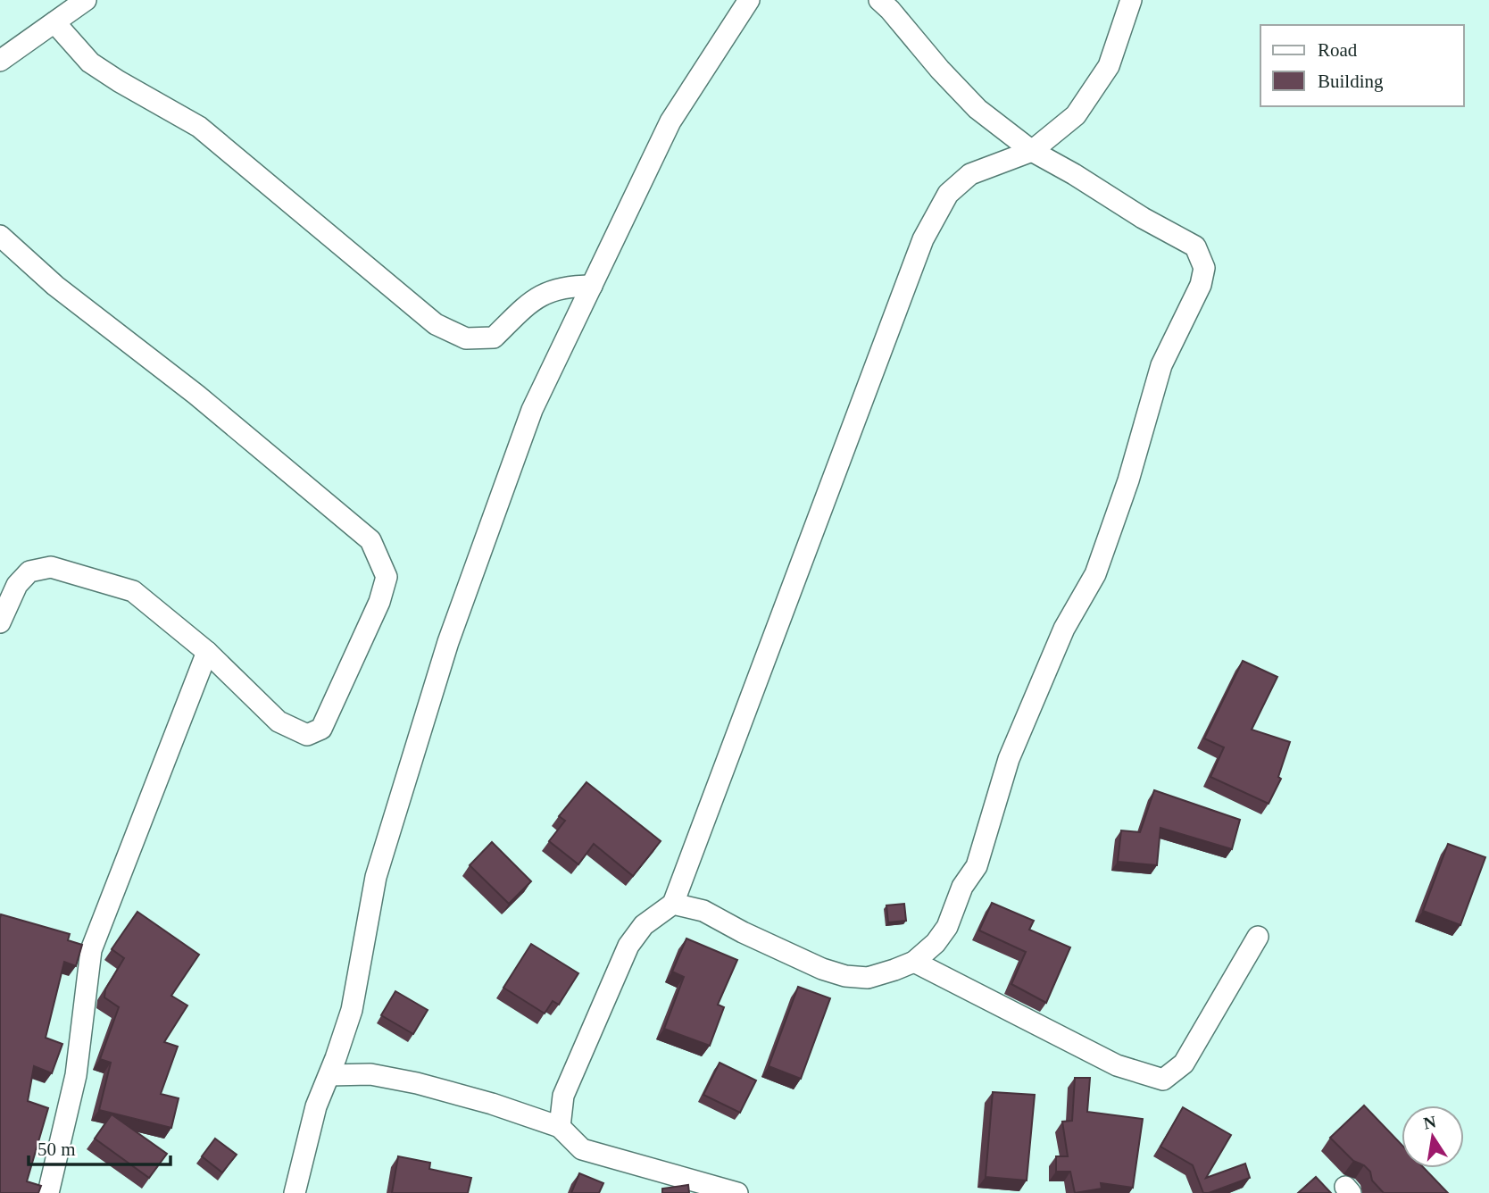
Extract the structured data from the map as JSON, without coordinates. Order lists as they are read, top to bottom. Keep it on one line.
{"legend":["Road","Building"],"scale_bar":"50 m","north":"top"}
